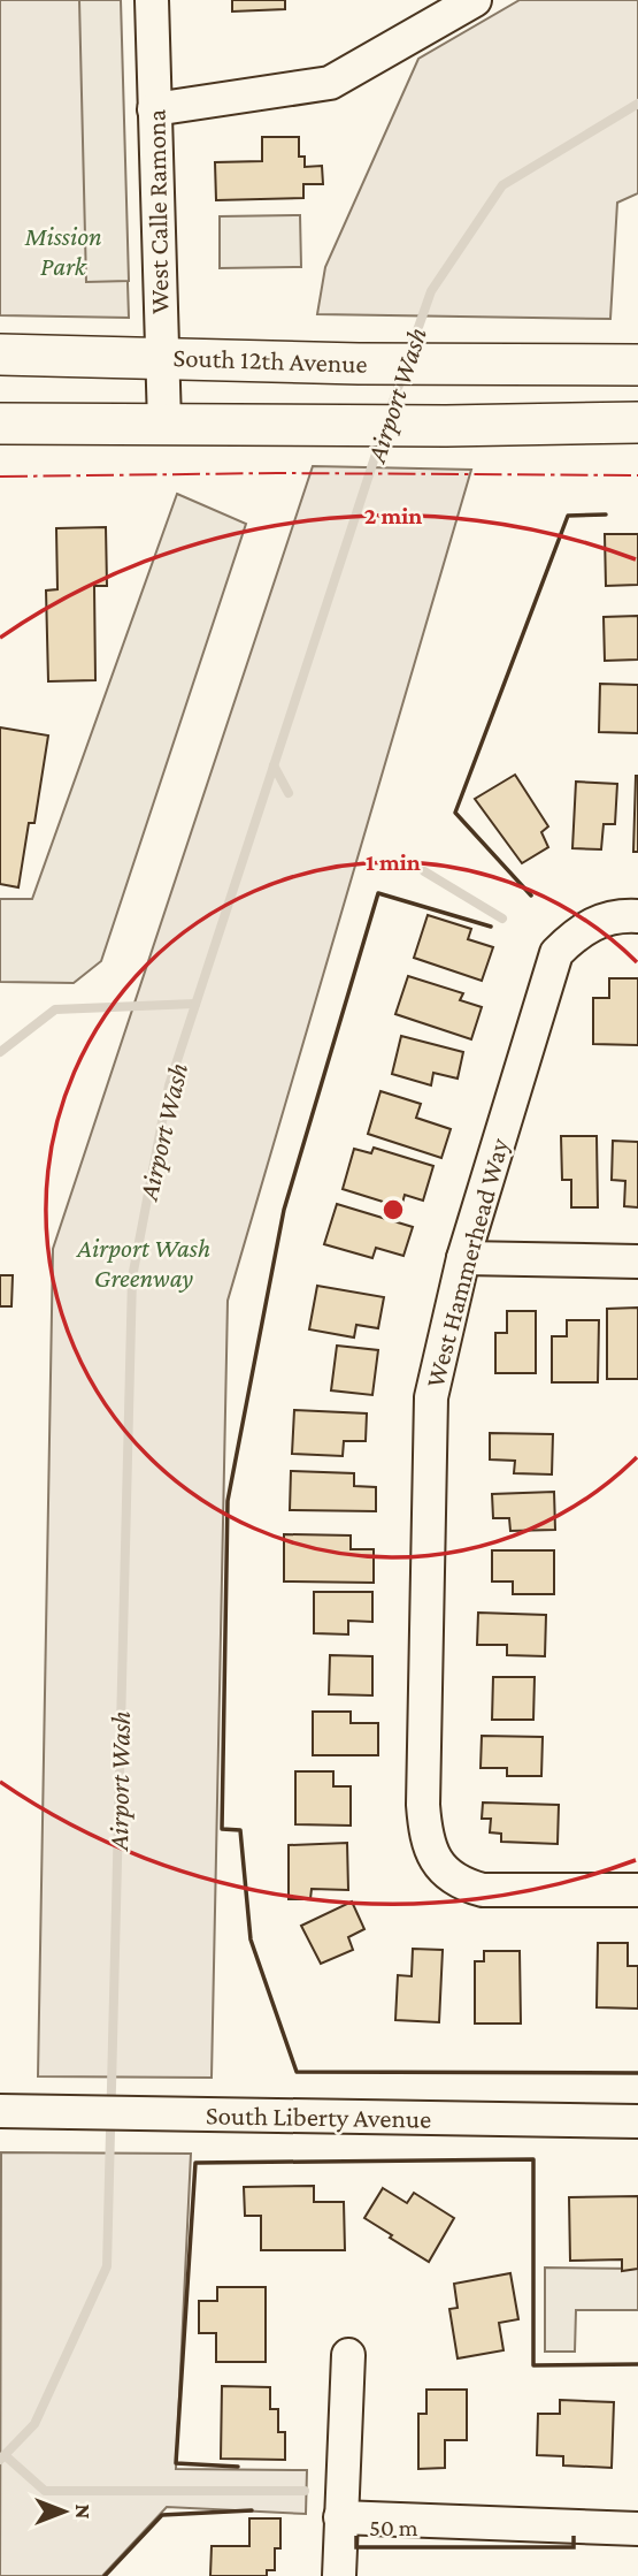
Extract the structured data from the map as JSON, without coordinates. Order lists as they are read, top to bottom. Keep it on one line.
{"streets":{"main road":["South 12th Avenue"],"street":["West Calle Ramona","West Hammerhead Way","South Liberty Avenue"]},"crossings":[["West Calle Ramona","South 12th Avenue"]],"water":["Airport Wash"],"parks":["Mission Park","Airport Wash Greenway"],"scale_bar":"50 m","north":"right","rings":["2 min","1 min"]}
